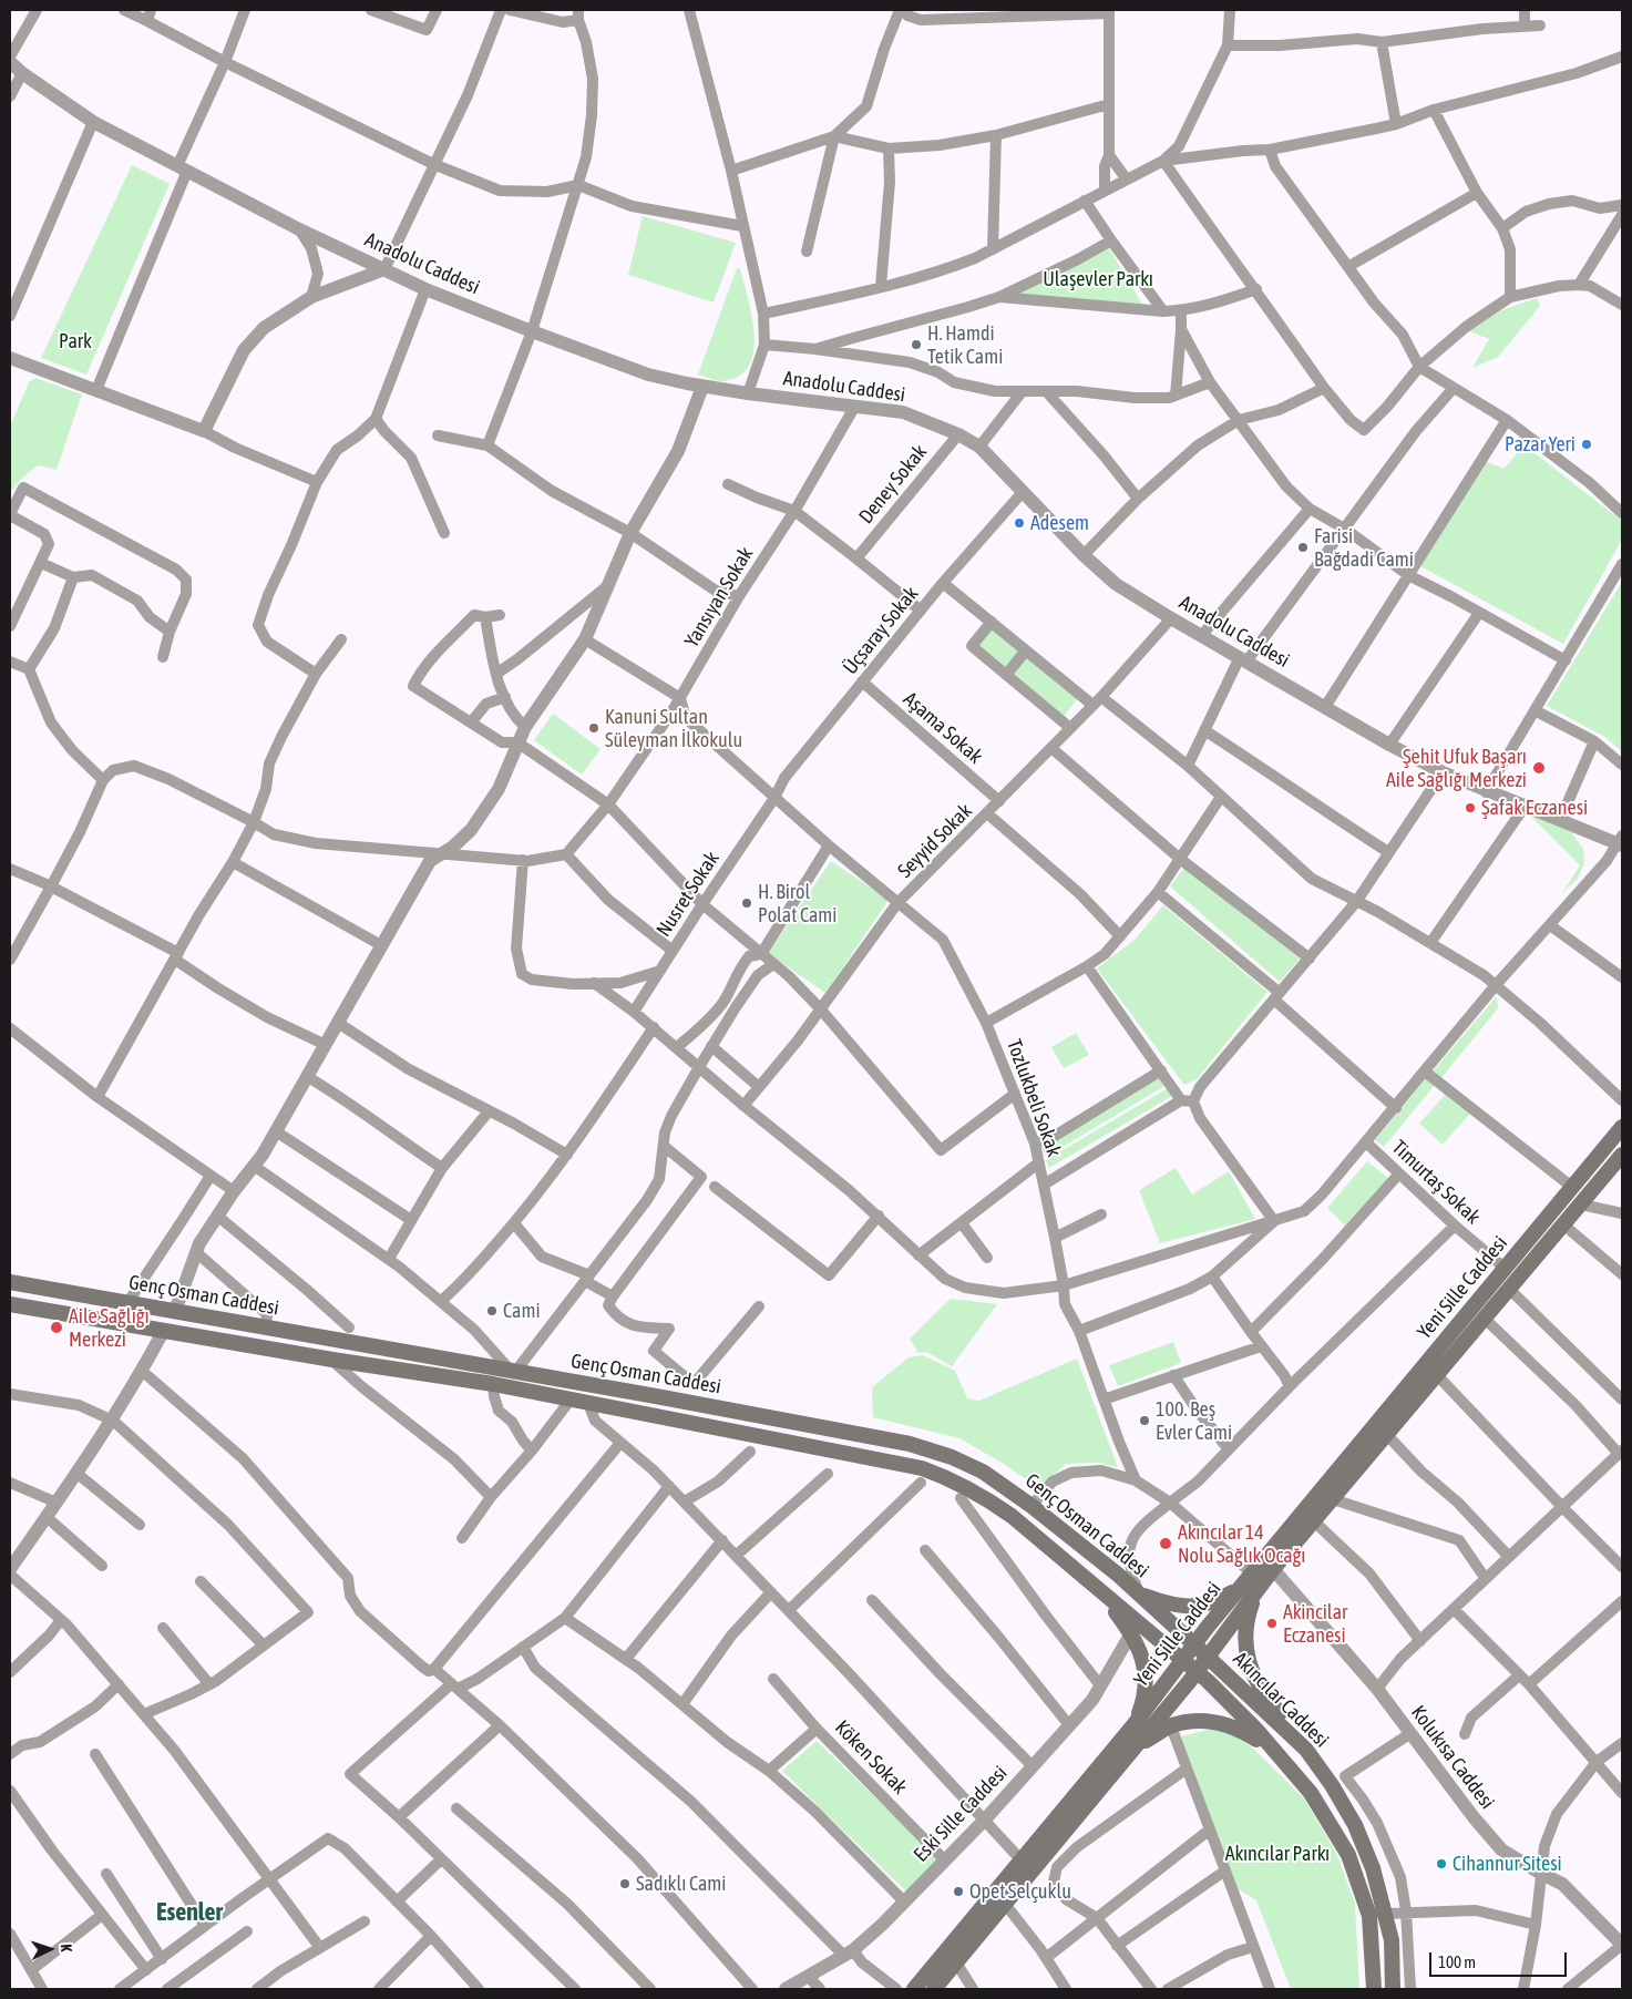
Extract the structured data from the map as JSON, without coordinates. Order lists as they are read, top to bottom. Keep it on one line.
{"streets":{"main road":["Yeni Sille Caddesi","Genç Osman Caddesi","Akıncılar Caddesi"],"street":["Anadolu Caddesi","Deney Sokak","Yansıyan Sokak","Üçsaray Sokak","Aşama Sokak","Seyyid Sokak","Nusret Sokak","Tozlukbeli Sokak","Timurtaş Sokak","Köken Sokak","Kolukısa Caddesi","Eski Sille Caddesi"]},"crossings":[["Anadolu Caddesi","Deney Sokak"],["Anadolu Caddesi","Yansıyan Sokak"],["Anadolu Caddesi","Üçsaray Sokak"],["Anadolu Caddesi","Seyyid Sokak"],["Yansıyan Sokak","Tozlukbeli Sokak"],["Üçsaray Sokak","Aşama Sokak"],["Üçsaray Sokak","Nusret Sokak"],["Üçsaray Sokak","Tozlukbeli Sokak"],["Aşama Sokak","Seyyid Sokak"],["Seyyid Sokak","Tozlukbeli Sokak"],["Nusret Sokak","Tozlukbeli Sokak"],["Timurtaş Sokak","Yeni Sille Caddesi"],["Yeni Sille Caddesi","Genç Osman Caddesi"],["Yeni Sille Caddesi","Akıncılar Caddesi"],["Yeni Sille Caddesi","Kolukısa Caddesi"],["Genç Osman Caddesi","Akıncılar Caddesi"],["Köken Sokak","Eski Sille Caddesi"]],"districts":["Esenler"],"parks":["Ulaşevler Parkı","Park","Akıncılar Parkı"],"places":["H. Hamdi Tetik Cami","Pazar Yeri","Adesem","Farisi Bağdadi Cami","Kanuni Sultan Süleyman İlkokulu","Şehit Ufuk Başarı Aile Sağlığı Merkezi","Şafak Eczanesi","H. Birol Polat Cami","Cami","Aile Sağlığı Merkezi","100. Beş Evler Cami","Akıncılar 14 Nolu Sağlık Ocağı","Akincilar Eczanesi","Cihannur Sitesi","Sadıklı Cami","Opet Selçuklu"],"scale_bar":"100 m","north":"right"}
